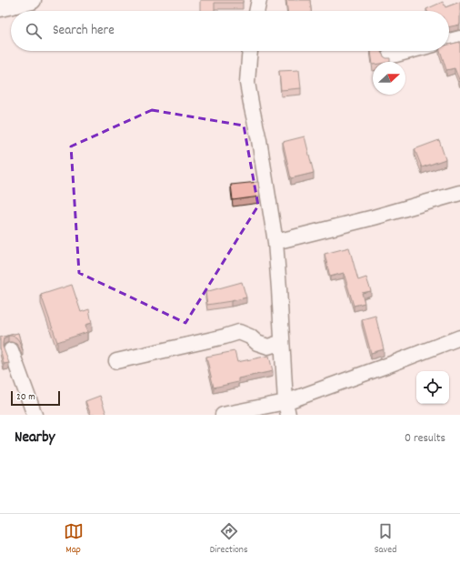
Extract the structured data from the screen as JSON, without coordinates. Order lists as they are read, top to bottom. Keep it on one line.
{"scale_bar":"20 m","north":"right","page":{"search":"Search here","scale":"20 m","heading":["Nearby","0 results"],"nav":["Map","Directions","Saved"]}}
